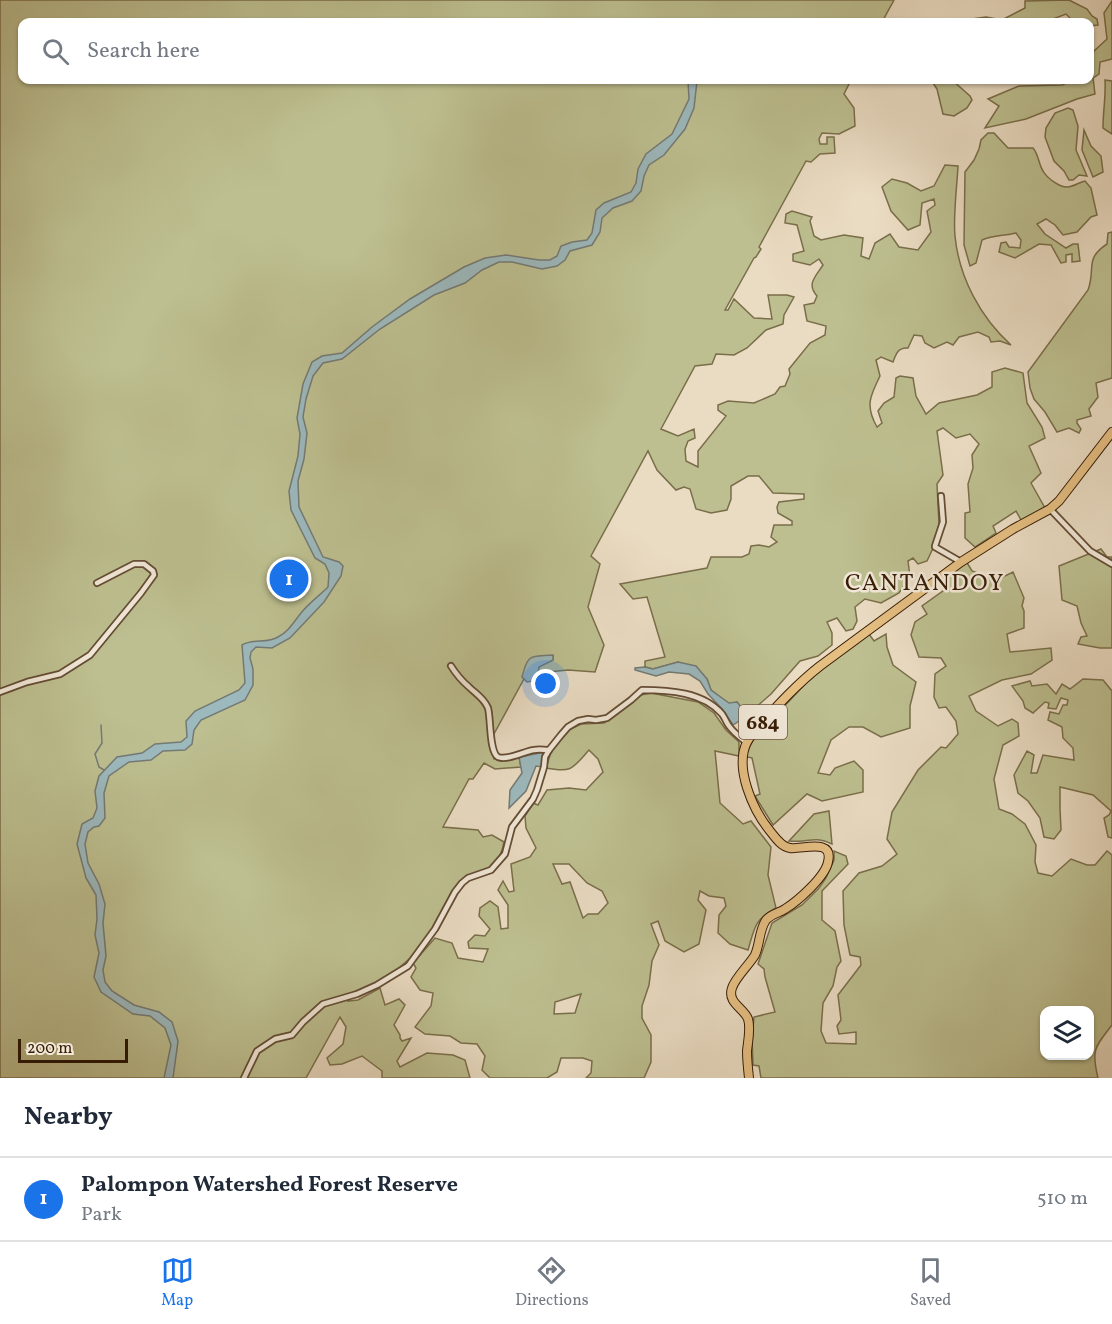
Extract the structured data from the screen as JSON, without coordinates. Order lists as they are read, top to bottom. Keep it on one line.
{"streets":{"highway":["684"]},"districts":["CANTANDOY"],"scale_bar":"200 m","page":{"search":"Search here","pins":"1","scale":"200 m","heading":"Nearby","list":[{"mark":"1","name":"Palompon Watershed Forest Reserve","note":"Park","value":"510 m"}],"nav":["Map","Directions","Saved"]}}
